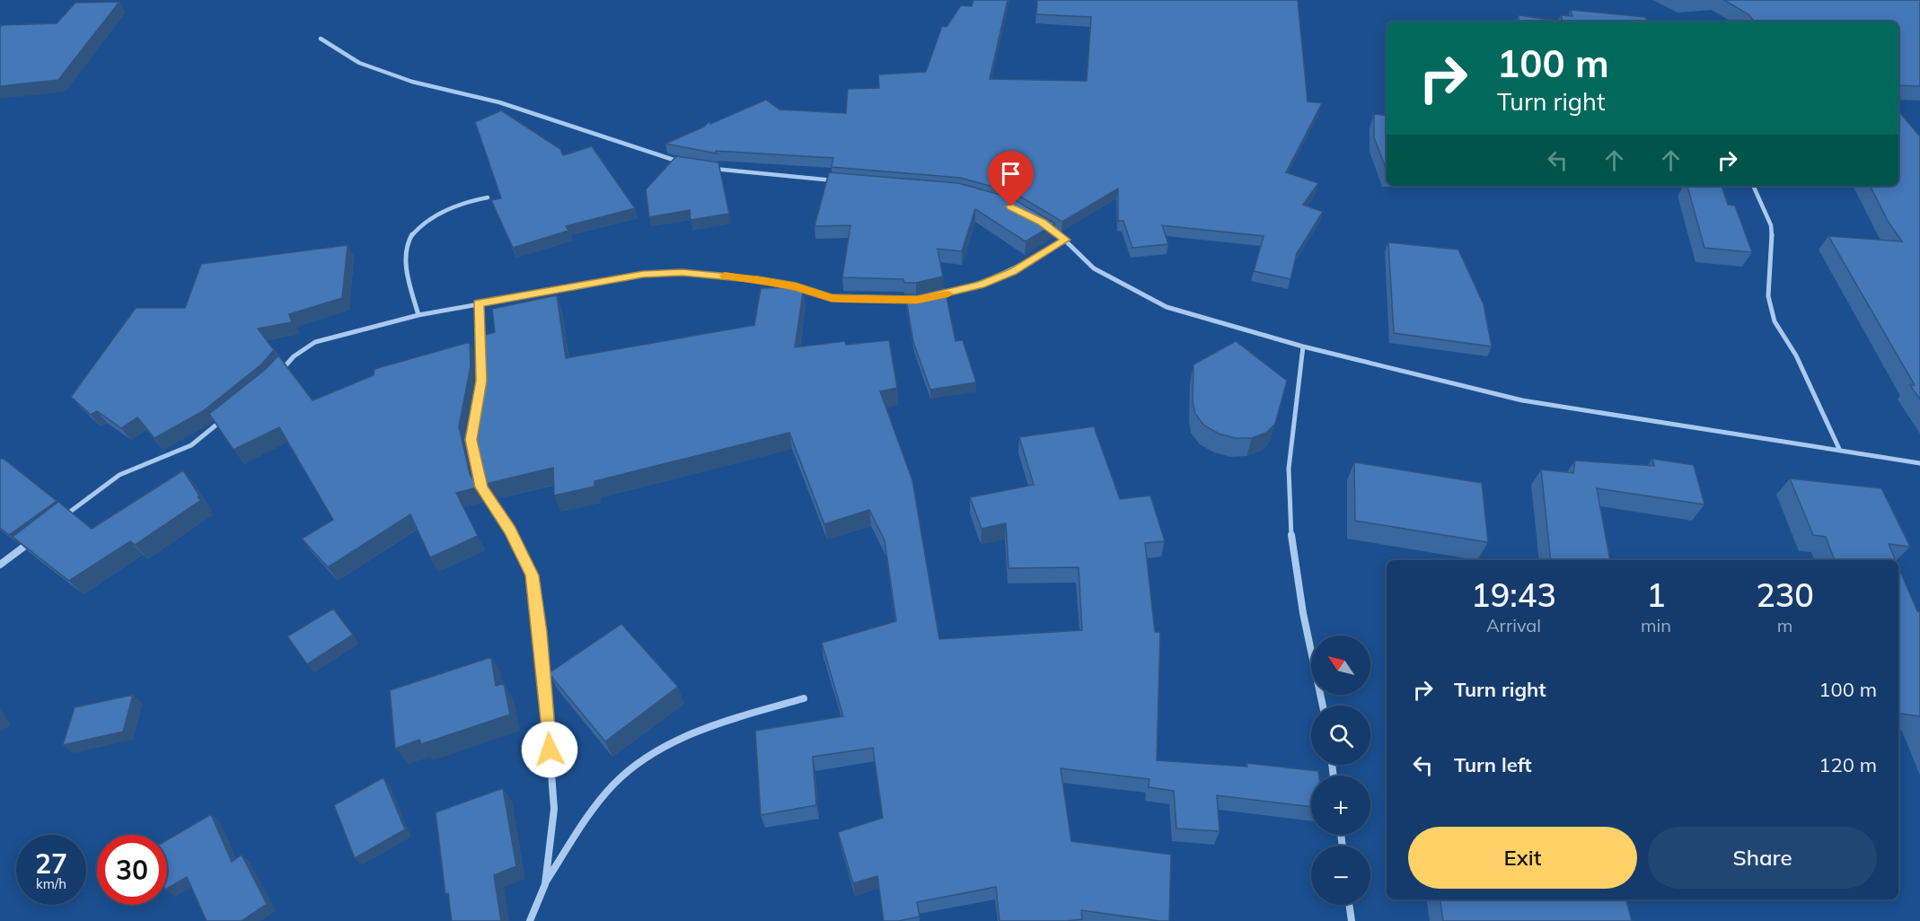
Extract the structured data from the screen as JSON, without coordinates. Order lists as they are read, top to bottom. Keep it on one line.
{"north":"top left","page":{"turn":["100 m","Turn right"],"eta":["19:43","Arrival","1","min","230","m"],"map_buttons":["+","−"],"list":[{"name":"Turn right","value":"100 m"},{"name":"Turn left","value":"120 m"}],"buttons":["Exit","Share"],"speed":"27 km/h","limit":"30"}}
